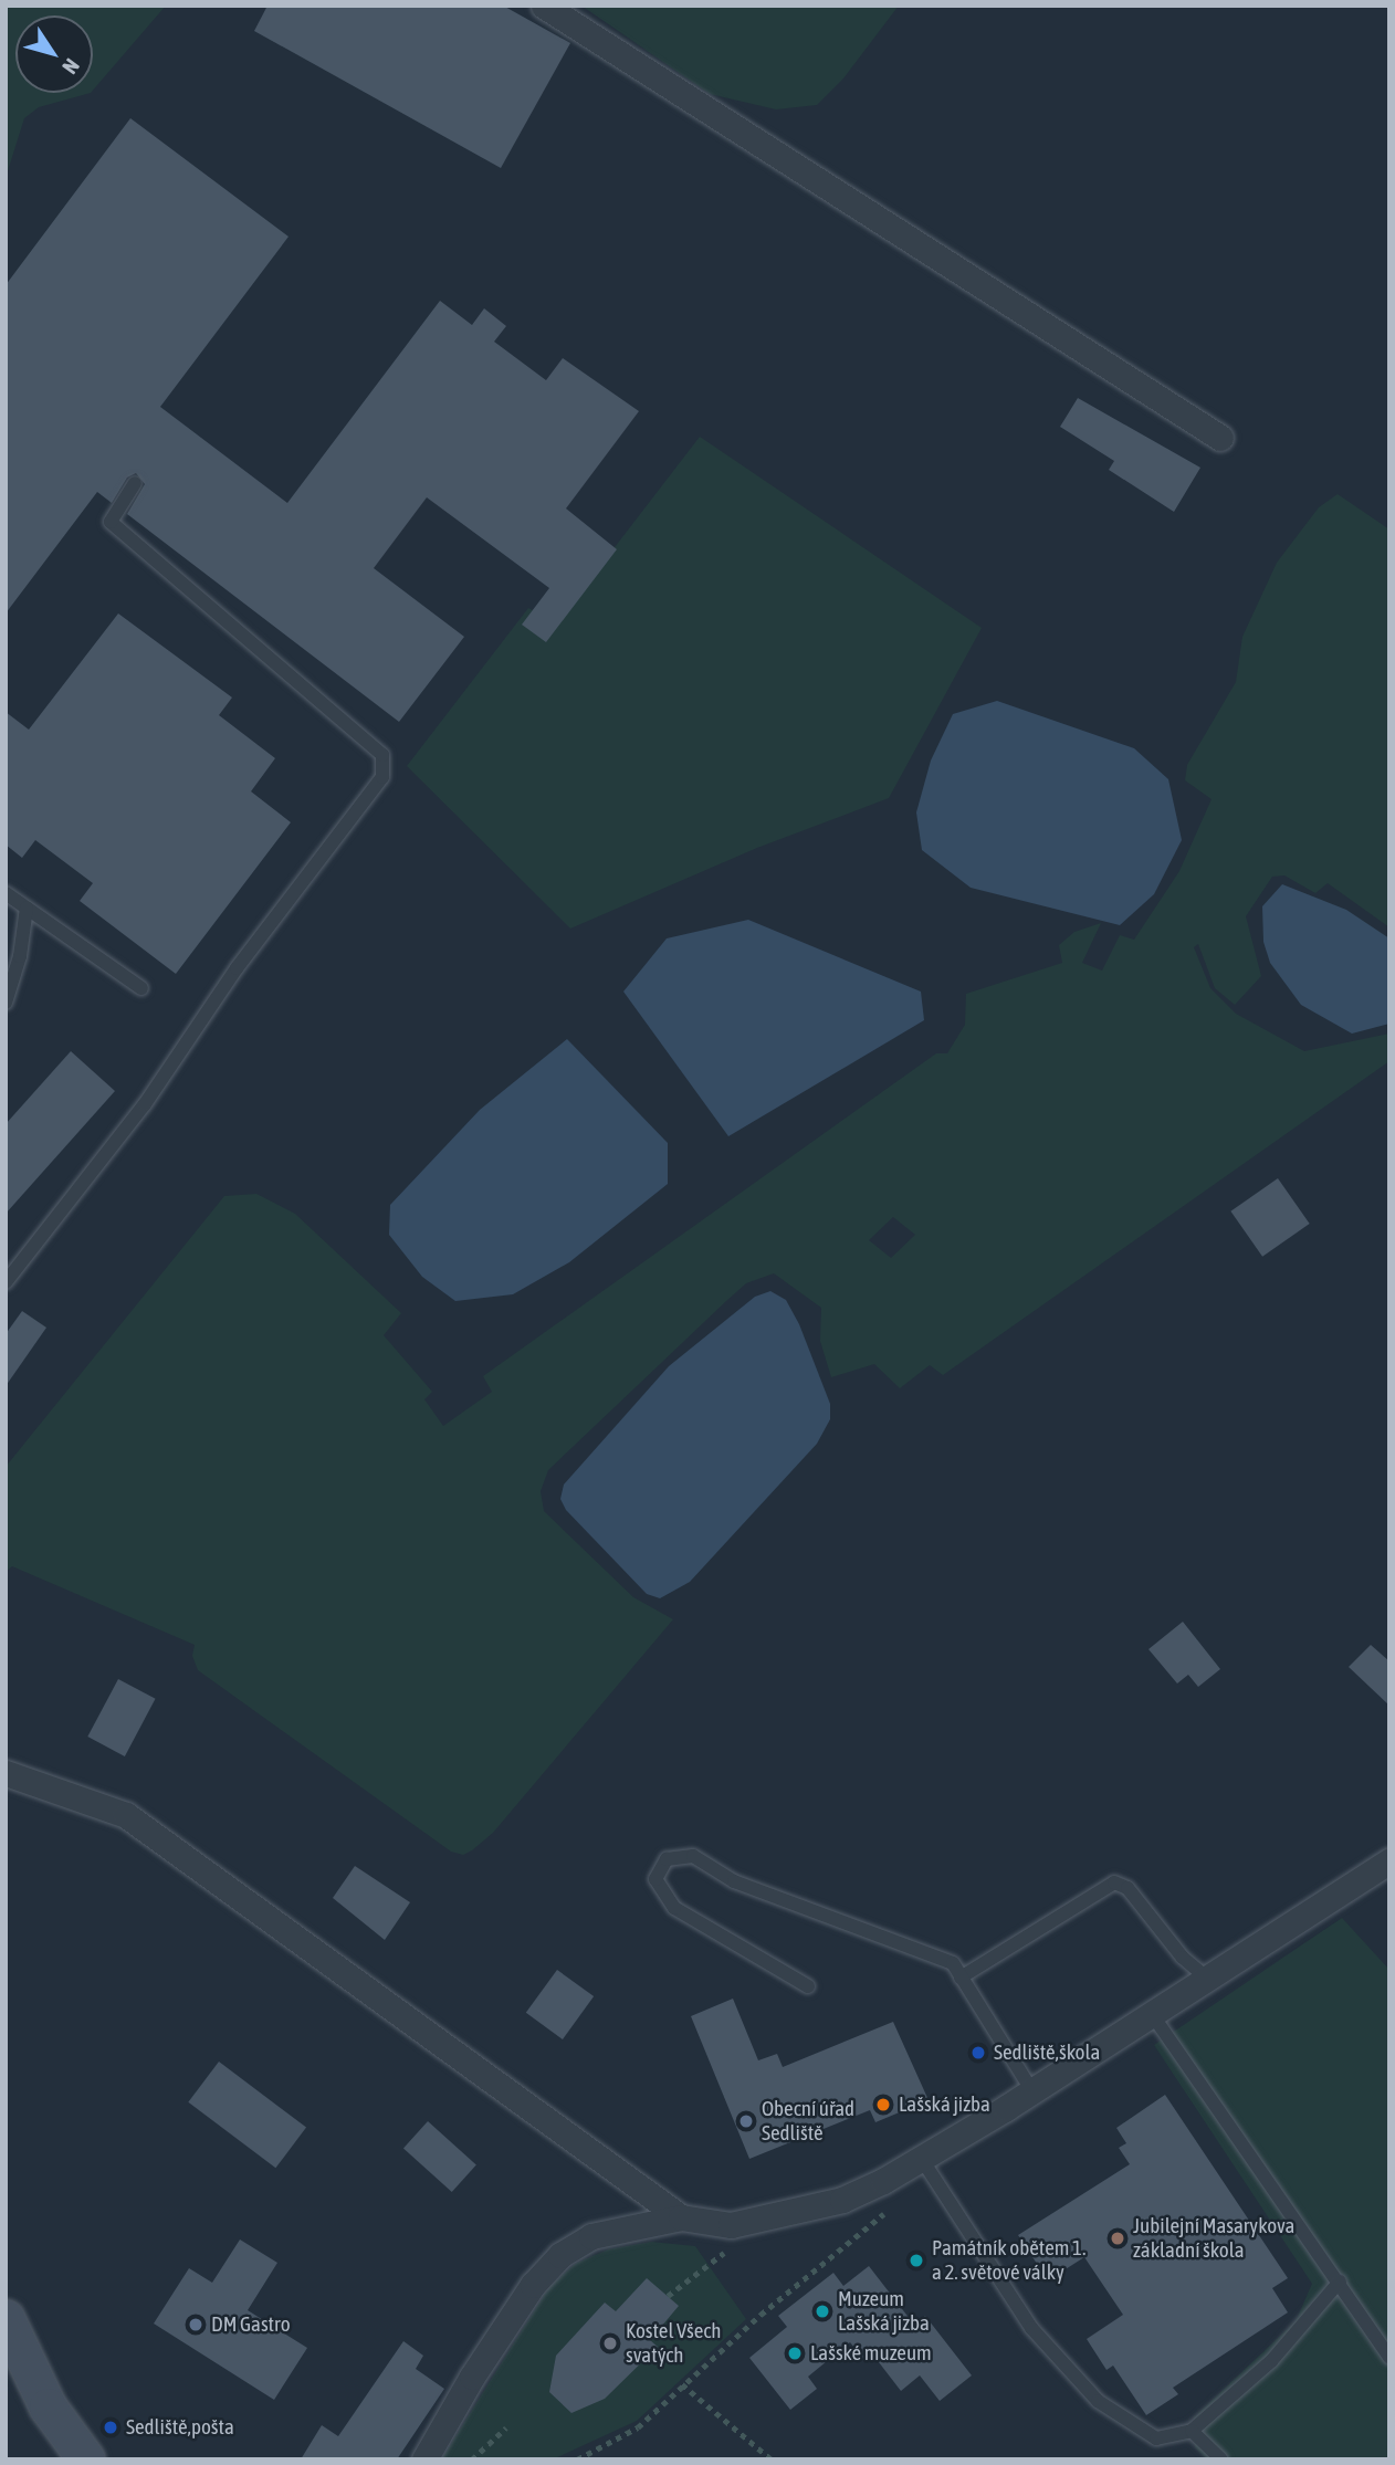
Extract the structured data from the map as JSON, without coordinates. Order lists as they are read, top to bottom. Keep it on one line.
{"places":["Sedliště,škola","Lašská jizba","Obecní úřad Sedliště","Jubilejní Masarykova základní škola","Památník obětem 1. a 2. světové války","Muzeum Lašská jizba","DM Gastro","Kostel Všech svatých","Lašské muzeum","Sedliště,pošta"],"north":"bottom right"}
